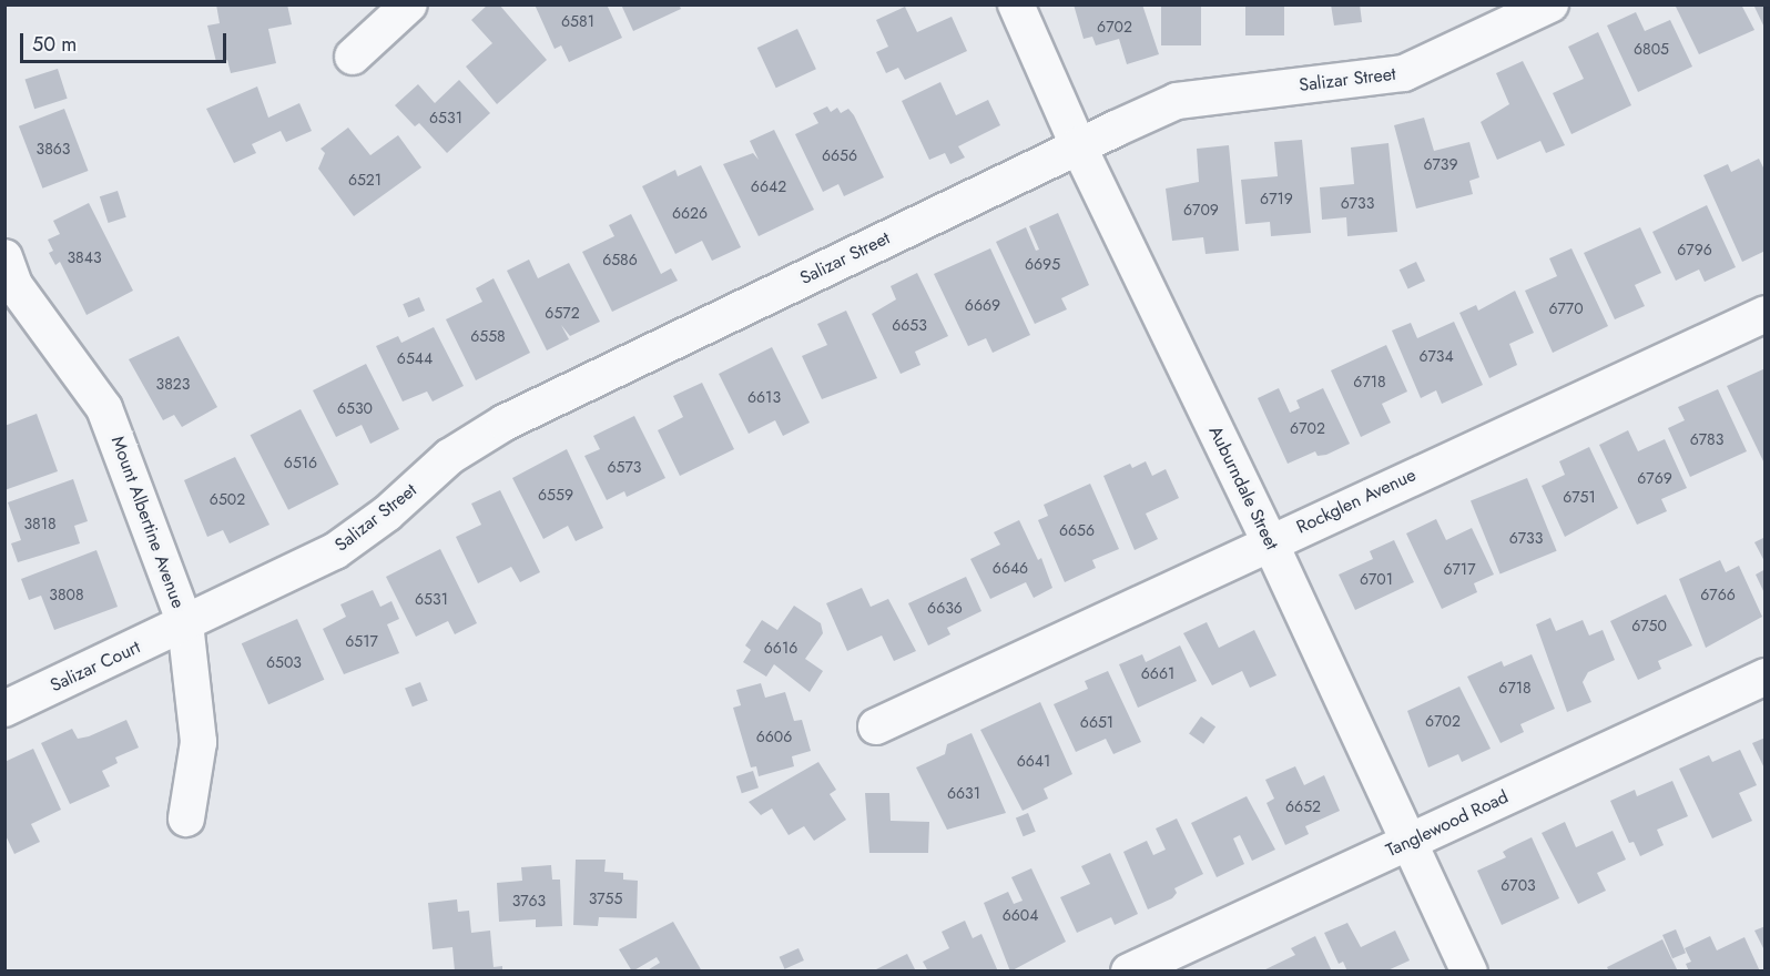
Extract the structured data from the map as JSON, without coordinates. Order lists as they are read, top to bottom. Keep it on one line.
{"streets":{"street":["Salizar Street","Auburndale Street","Rockglen Avenue","Mount Albertine Avenue","Salizar Court","Tanglewood Road"]},"crossings":[["Salizar Street","Auburndale Street"],["Salizar Street","Mount Albertine Avenue"],["Salizar Street","Salizar Court"],["Auburndale Street","Rockglen Avenue"],["Auburndale Street","Tanglewood Road"],["Mount Albertine Avenue","Salizar Court"]],"house_numbers":["6581","6702","6805","6531","3863","6656","6739","6521","6642","6719","6733","6709","6626","6796","3843","6586","6695","6669","6770","6572","6653","6558","6734","6544","6718","3823","6613","6530","6702","6783","6516","6573","6769","6559","6751","6502","3818","6656","6733","6646","6717","6701","3808","6766","6531","6636","6750","6517","6616","6503","6661","6718","6702","6651","6606","6641","6631","6652","6703","3755","3763","6604"],"scale_bar":"50 m"}
